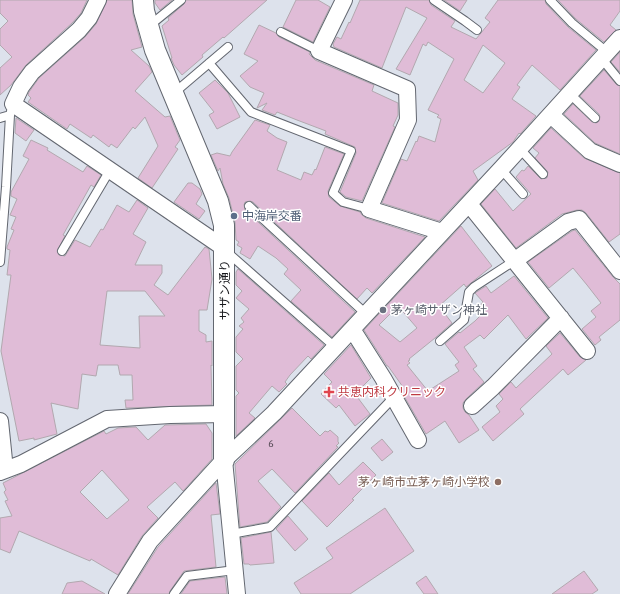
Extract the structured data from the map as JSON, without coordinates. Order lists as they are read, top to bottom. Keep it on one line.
{"streets":{"street":["サザン通り"]},"places":{"other":["中海岸交番","茅ヶ崎サザン神社","茅ヶ崎市立茅ヶ崎小学校"],"health":["共恵内科クリニック"]},"house_numbers":["6"]}
